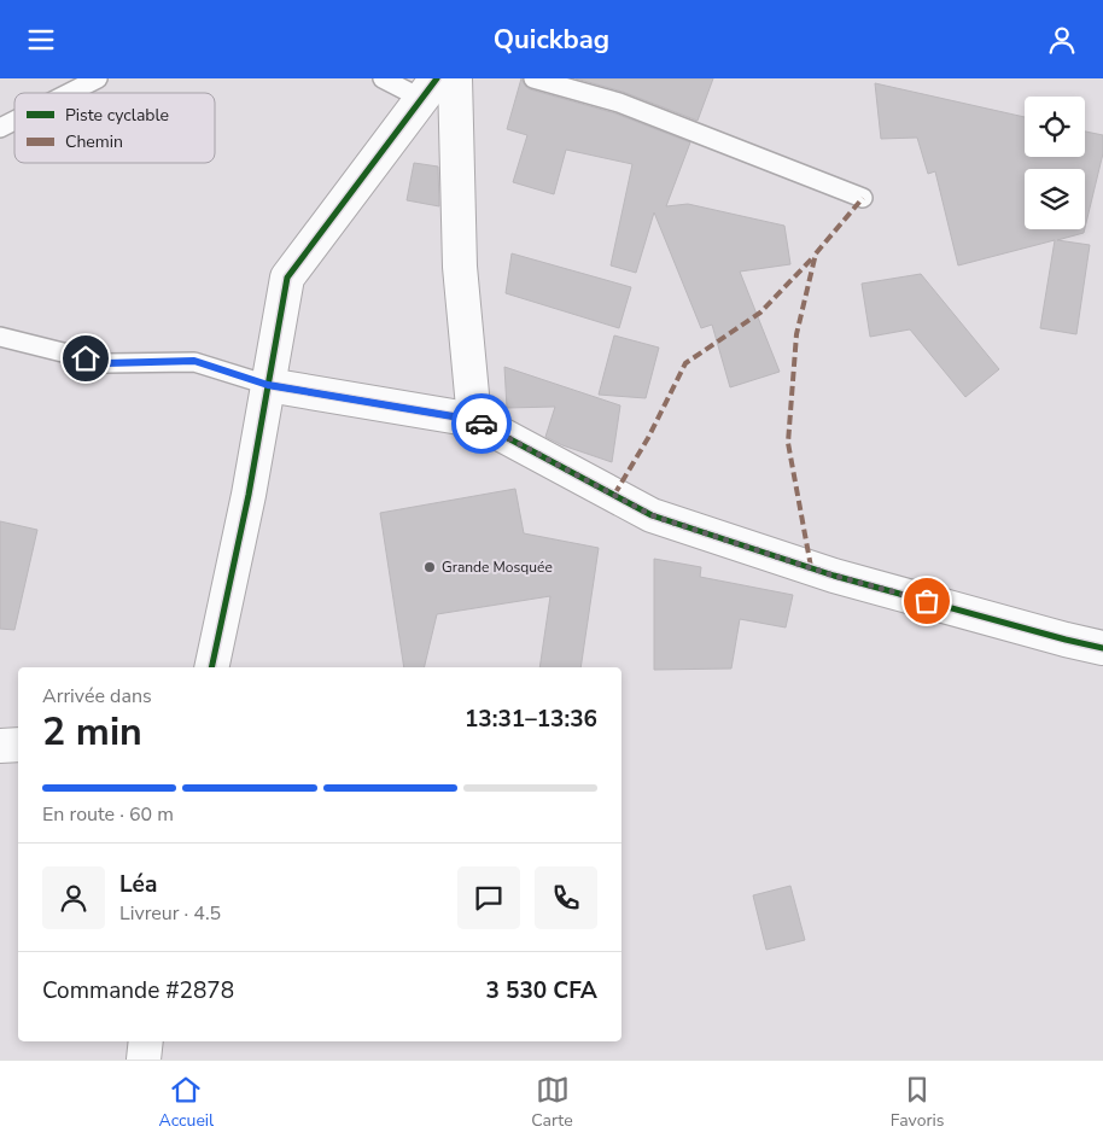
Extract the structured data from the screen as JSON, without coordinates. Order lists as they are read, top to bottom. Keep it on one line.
{"places":["Grande Mosquée"],"legend":["Piste cyclable","Chemin"],"page":{"header":"Quickbag","heading":["2 min","Arrivée dans","13:31–13:36"],"panel":["Léa","Livreur · 4.5","Commande #2878","3 530 CFA"],"bar":"En route · 60 m","tabs":["Accueil","Carte","Favoris"]}}
